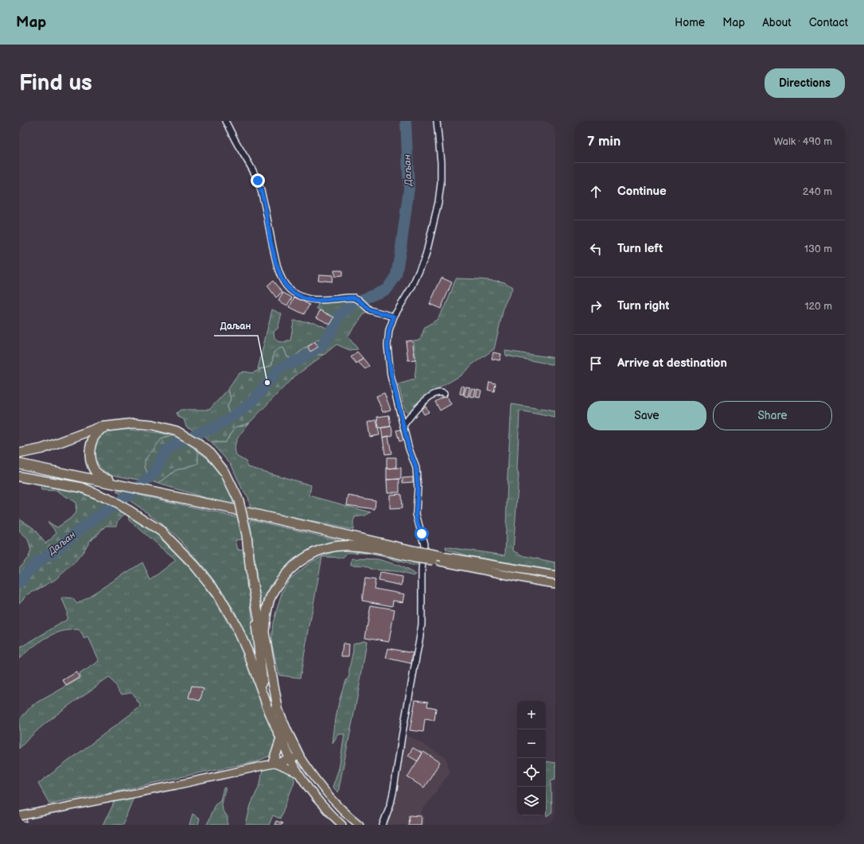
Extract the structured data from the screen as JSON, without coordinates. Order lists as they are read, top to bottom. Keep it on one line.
{"water":["Даљан"],"places":["Даљан"],"page":{"header":"Map","nav":["Home","Map","About","Contact"],"buttons":["Directions",["Save","Share"]],"title":"Find us","heading":["7 min","Walk · 490 m"],"list":[["Continue","240 m"],["Turn left","130 m"],["Turn right","120 m"],"Arrive at destination"],"map_buttons":["+","−"]}}
